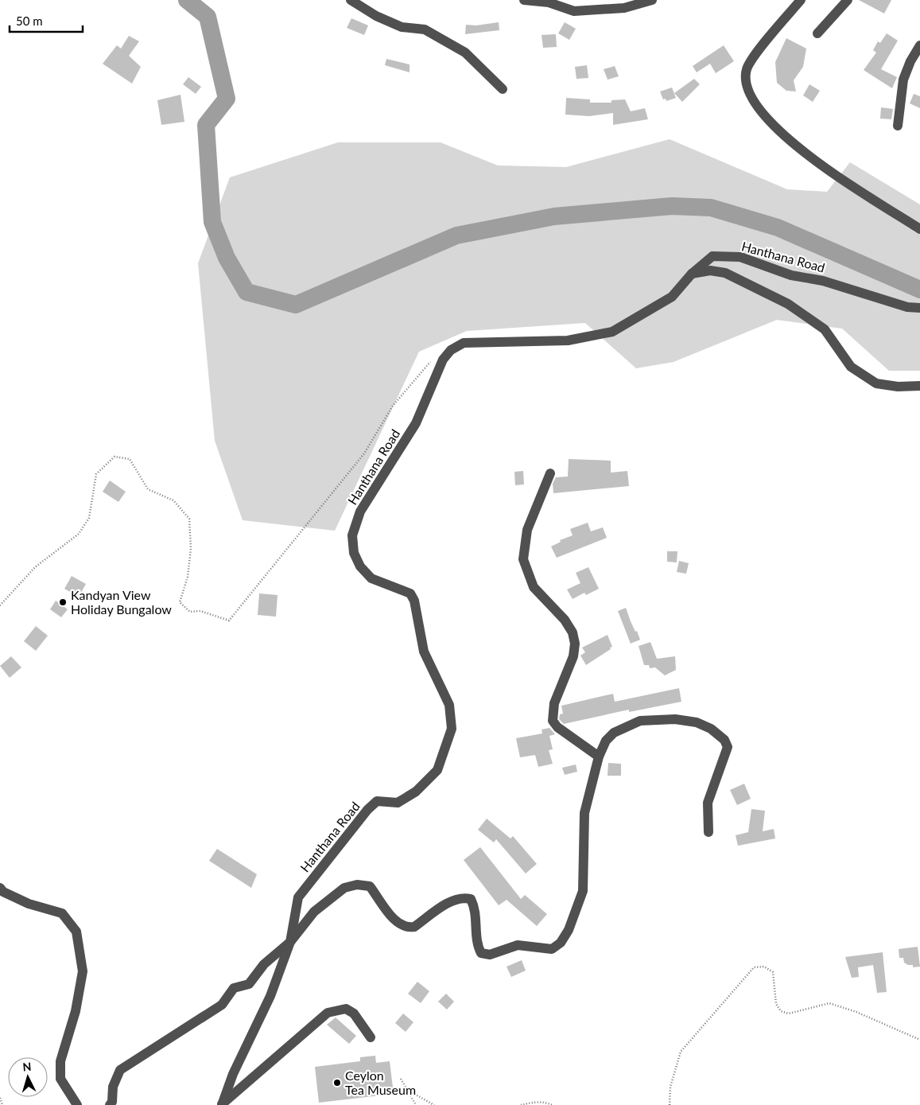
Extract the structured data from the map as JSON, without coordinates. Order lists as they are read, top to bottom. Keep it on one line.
{"streets":{"street":["Hanthana Road"]},"places":["Kandyan View Holiday Bungalow","Ceylon Tea Museum"],"scale_bar":"50 m","north":"top"}
